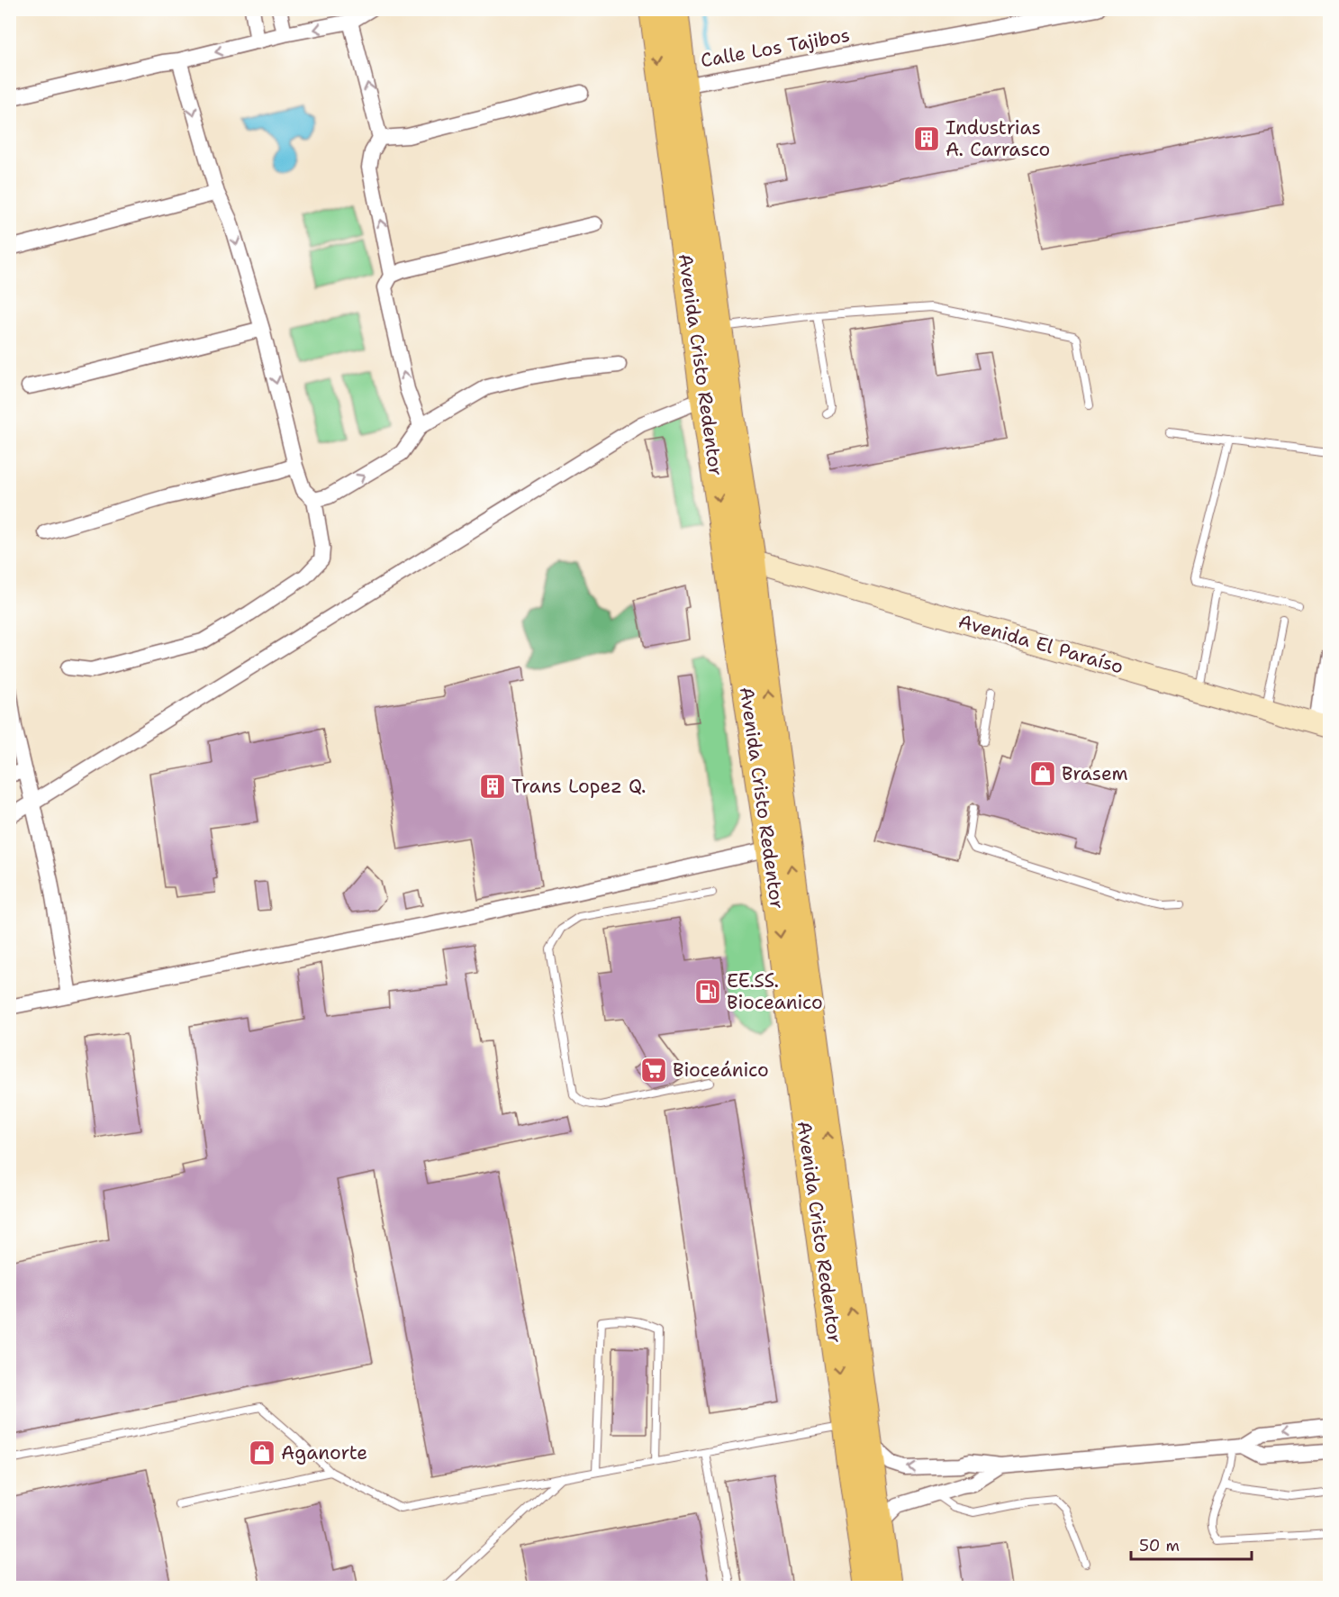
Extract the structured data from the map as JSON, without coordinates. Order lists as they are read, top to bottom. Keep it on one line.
{"streets":{"highway":["Avenida Cristo Redentor"],"street":["Calle Los Tajibos","Avenida El Paraíso"]},"crossings":[["Calle Los Tajibos","Avenida Cristo Redentor"],["Avenida Cristo Redentor","Avenida El Paraíso"]],"places":{"building":["Industrias A. Carrasco","Trans Lopez Q."],"shop":["Brasem","Aganorte"],"fuel station":["EE.SS. Bioceanico"],"supermarket":["Bioceánico"]},"scale_bar":"50 m"}
